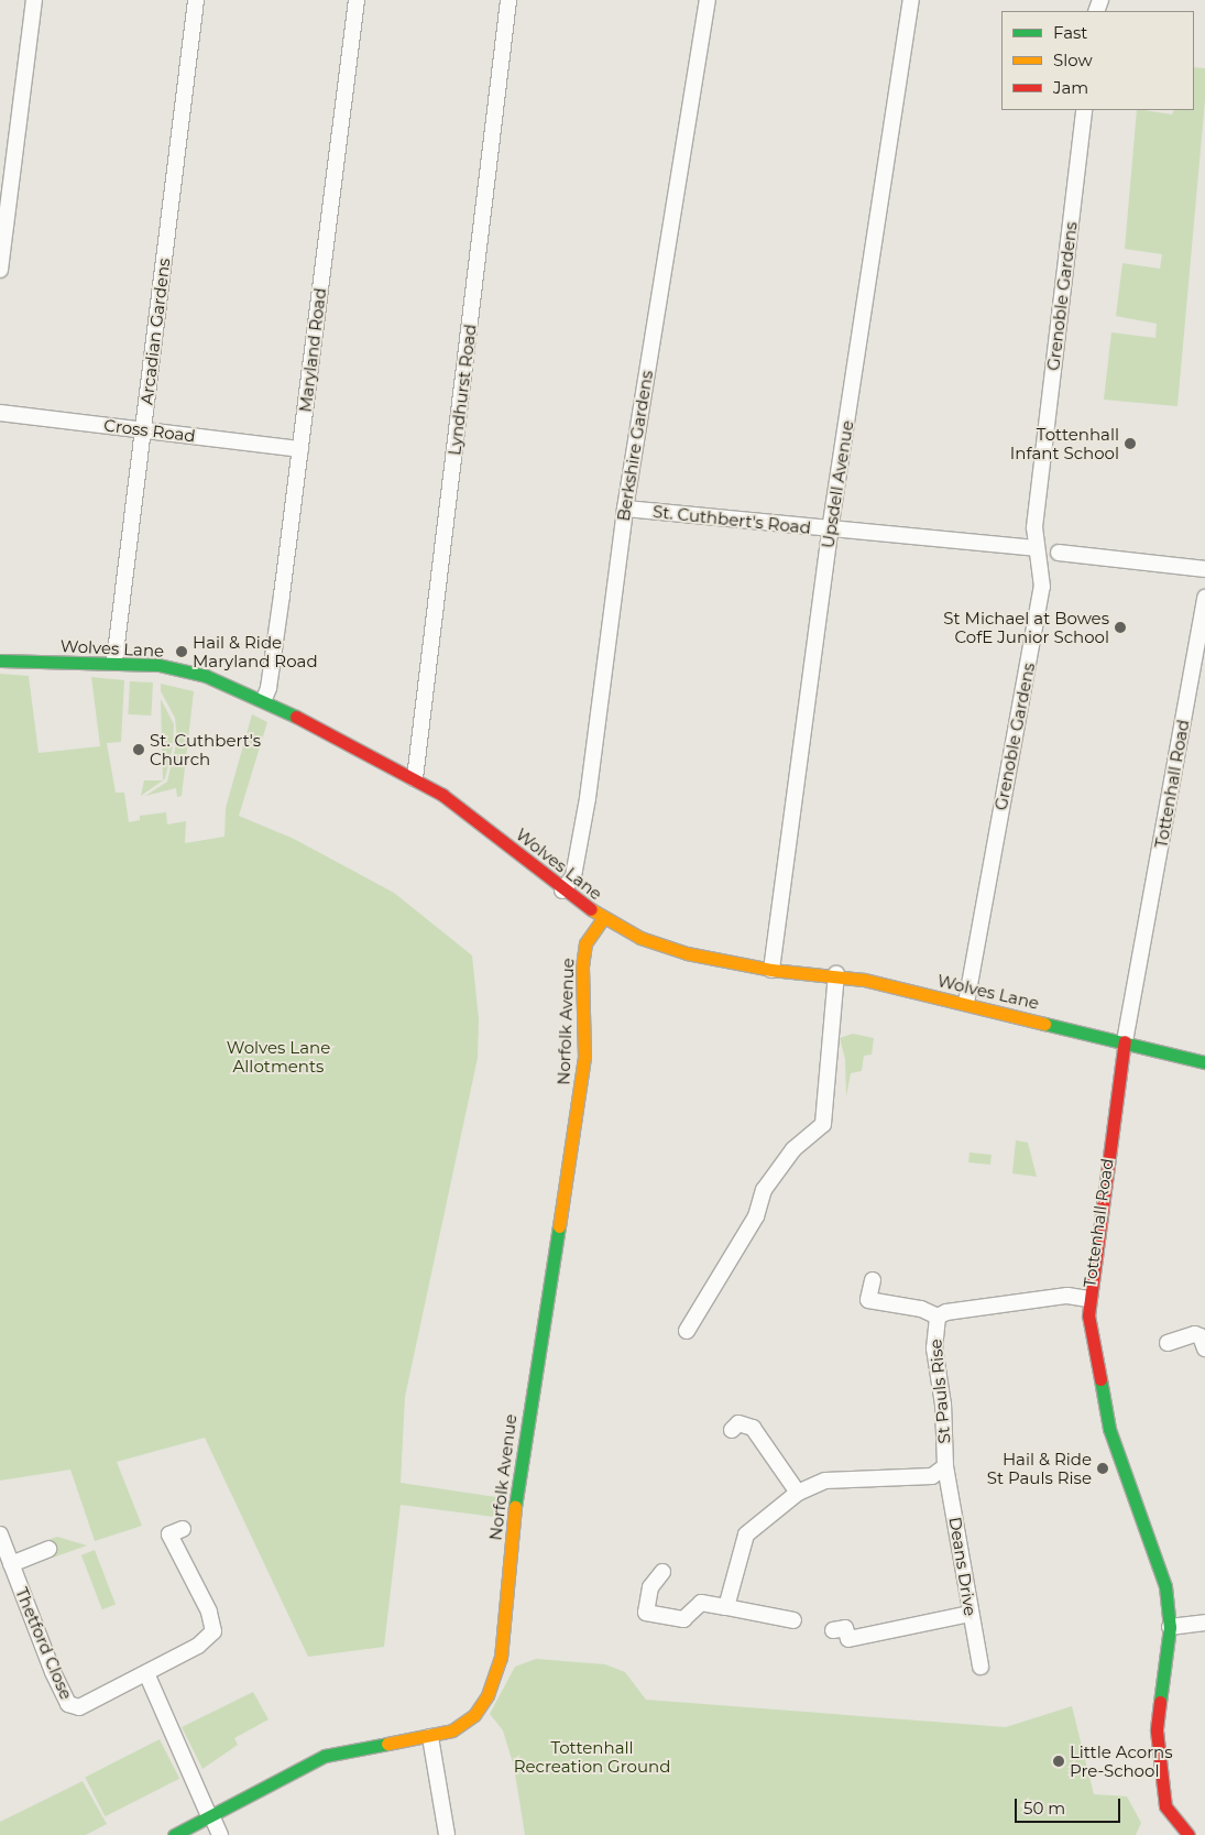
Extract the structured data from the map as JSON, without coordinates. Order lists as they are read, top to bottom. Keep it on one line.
{"streets":{"street":["Grenoble Gardens","Arcadian Gardens","Maryland Road","Lyndhurst Road","Cross Road","Berkshire Gardens","Upsdell Avenue","St. Cuthbert's Road","Wolves Lane","Tottenhall Road","Norfolk Avenue","St Pauls Rise","Deans Drive","Thetford Close"]},"crossings":[["Grenoble Gardens","St. Cuthbert's Road"],["Grenoble Gardens","Wolves Lane"],["Arcadian Gardens","Cross Road"],["Arcadian Gardens","Wolves Lane"],["Maryland Road","Cross Road"],["Maryland Road","Wolves Lane"],["Lyndhurst Road","Wolves Lane"],["Berkshire Gardens","St. Cuthbert's Road"],["Berkshire Gardens","Wolves Lane"],["Upsdell Avenue","St. Cuthbert's Road"],["Upsdell Avenue","Wolves Lane"],["Wolves Lane","Tottenhall Road"],["Wolves Lane","Norfolk Avenue"],["Tottenhall Road","St Pauls Rise"],["St Pauls Rise","Deans Drive"]],"parks":["Wolves Lane Allotments","Tottenhall Recreation Ground"],"places":["Tottenhall Infant School","St Michael at Bowes CofE Junior School","Hail & Ride Maryland Road","St. Cuthbert's Church","Hail & Ride St Pauls Rise","Little Acorns Pre-School"],"legend":["Fast","Slow","Jam"],"scale_bar":"50 m"}
